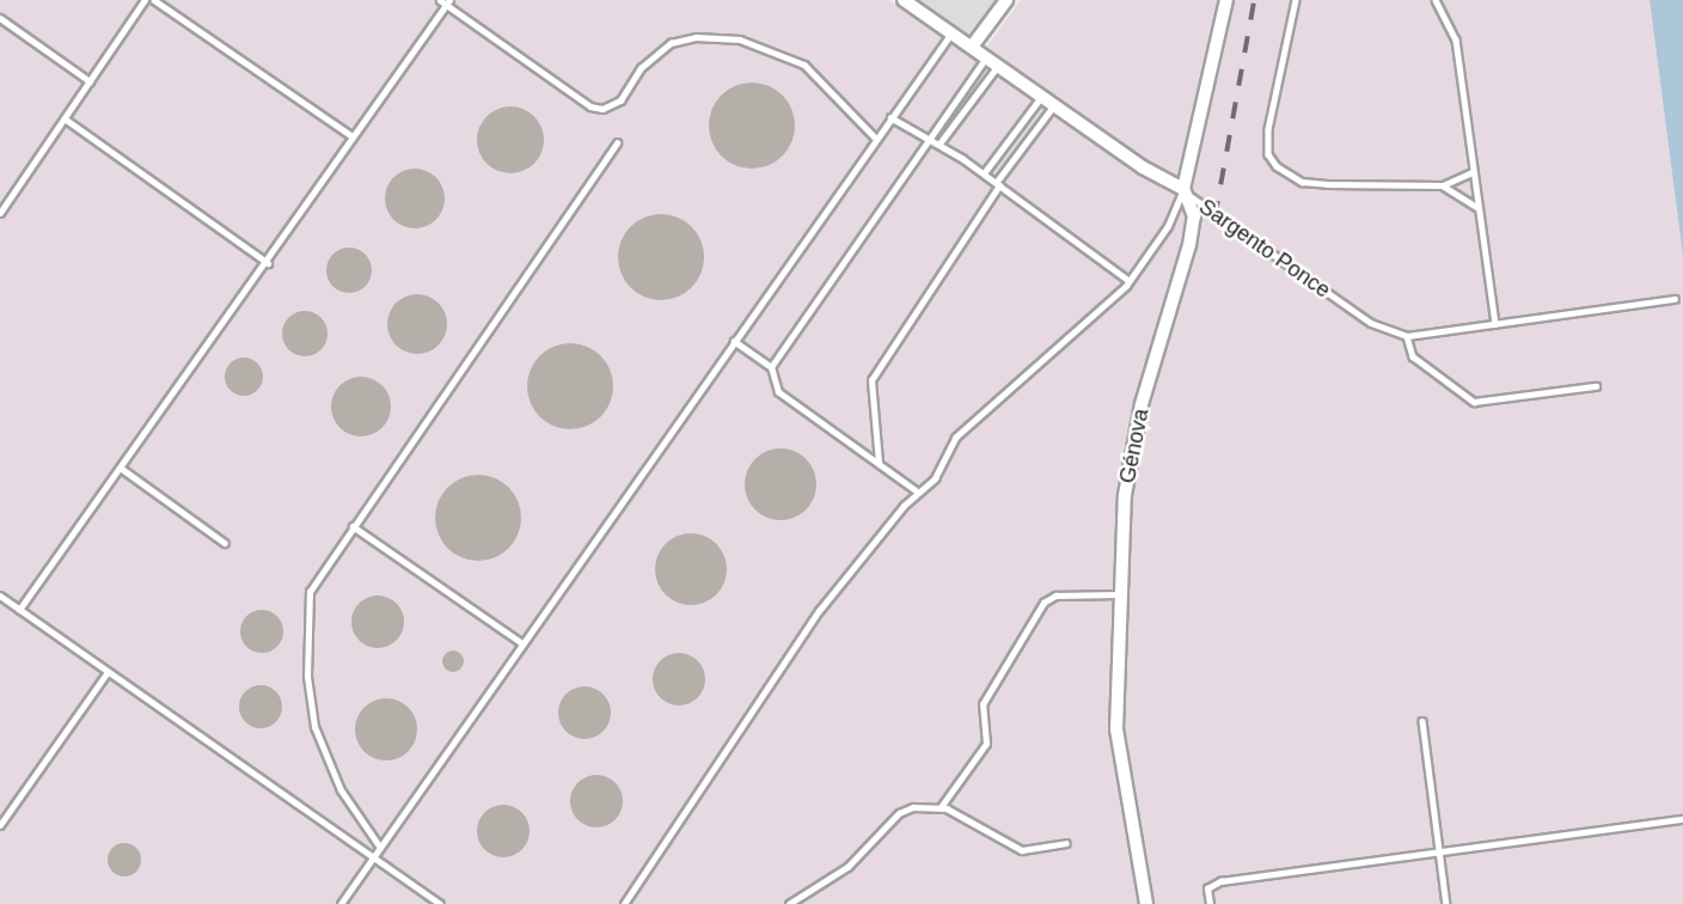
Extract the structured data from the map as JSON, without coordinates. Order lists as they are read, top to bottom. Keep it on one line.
{"streets":{"street":["Sargento Ponce","Génova"]},"crossings":[["Sargento Ponce","Génova"]]}
